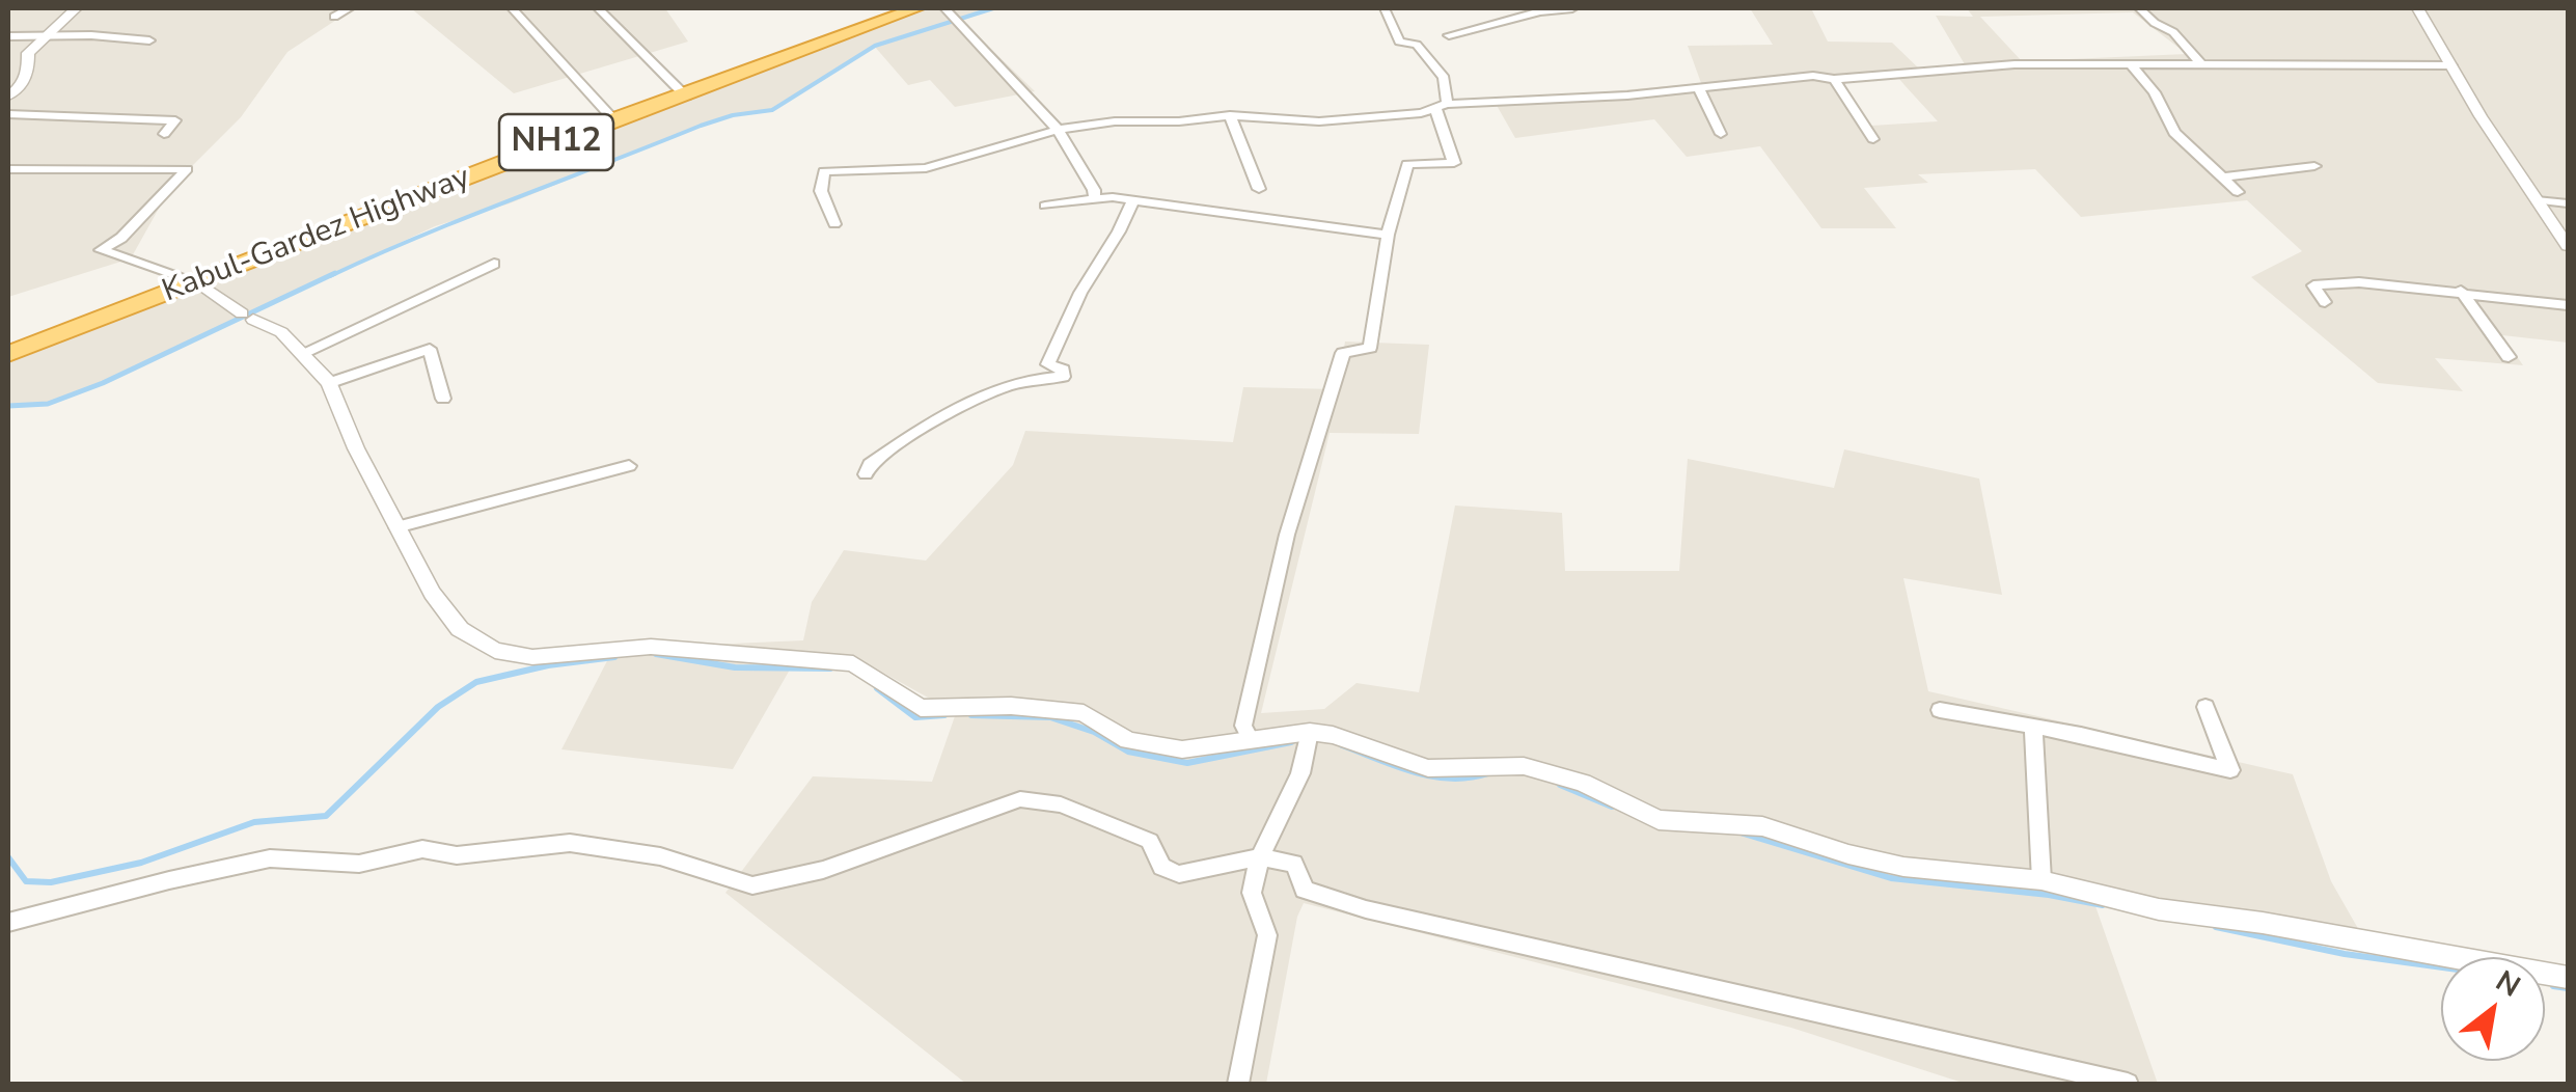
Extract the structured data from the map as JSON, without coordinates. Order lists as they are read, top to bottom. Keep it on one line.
{"streets":{"highway":["NH12","Kabul-Gardez Highway"]},"north":"top right"}
